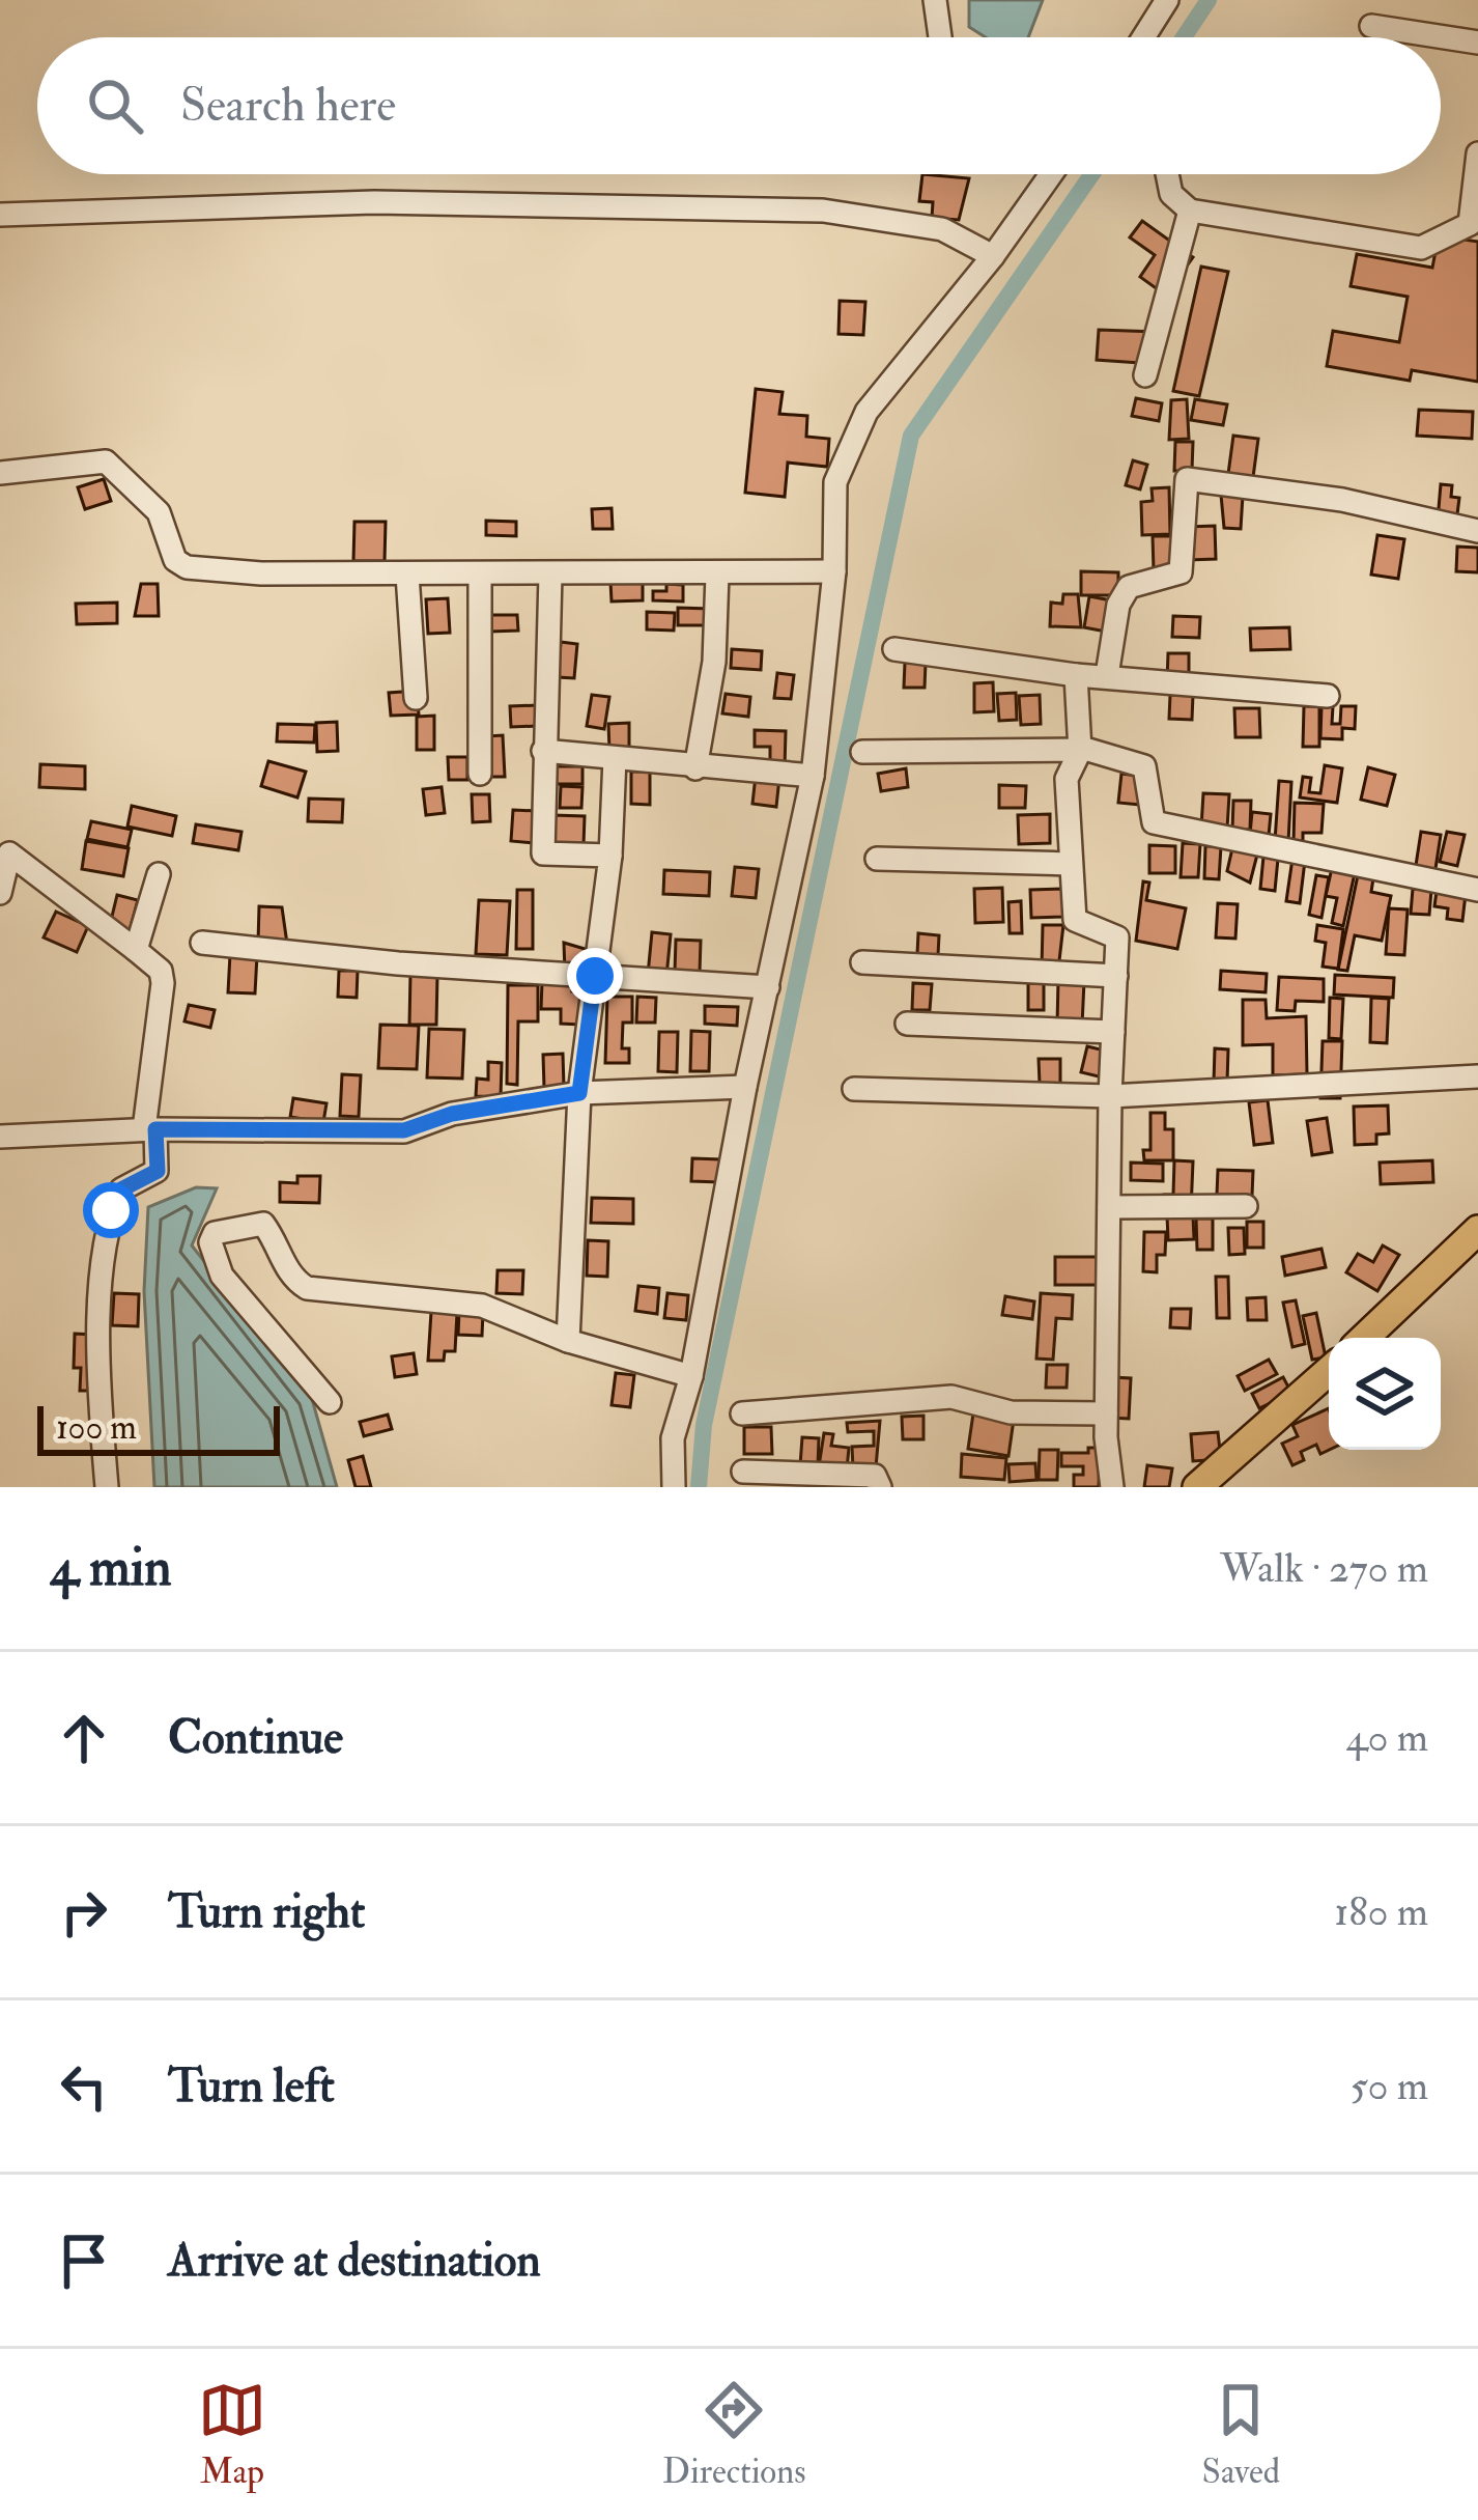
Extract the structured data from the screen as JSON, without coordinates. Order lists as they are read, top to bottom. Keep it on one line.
{"scale_bar":"100 m","page":{"search":"Search here","scale":"100 m","heading":["4 min","Walk · 270 m"],"list":[["Continue","40 m"],["Turn right","180 m"],["Turn left","50 m"],"Arrive at destination"],"nav":["Map","Directions","Saved"]}}
